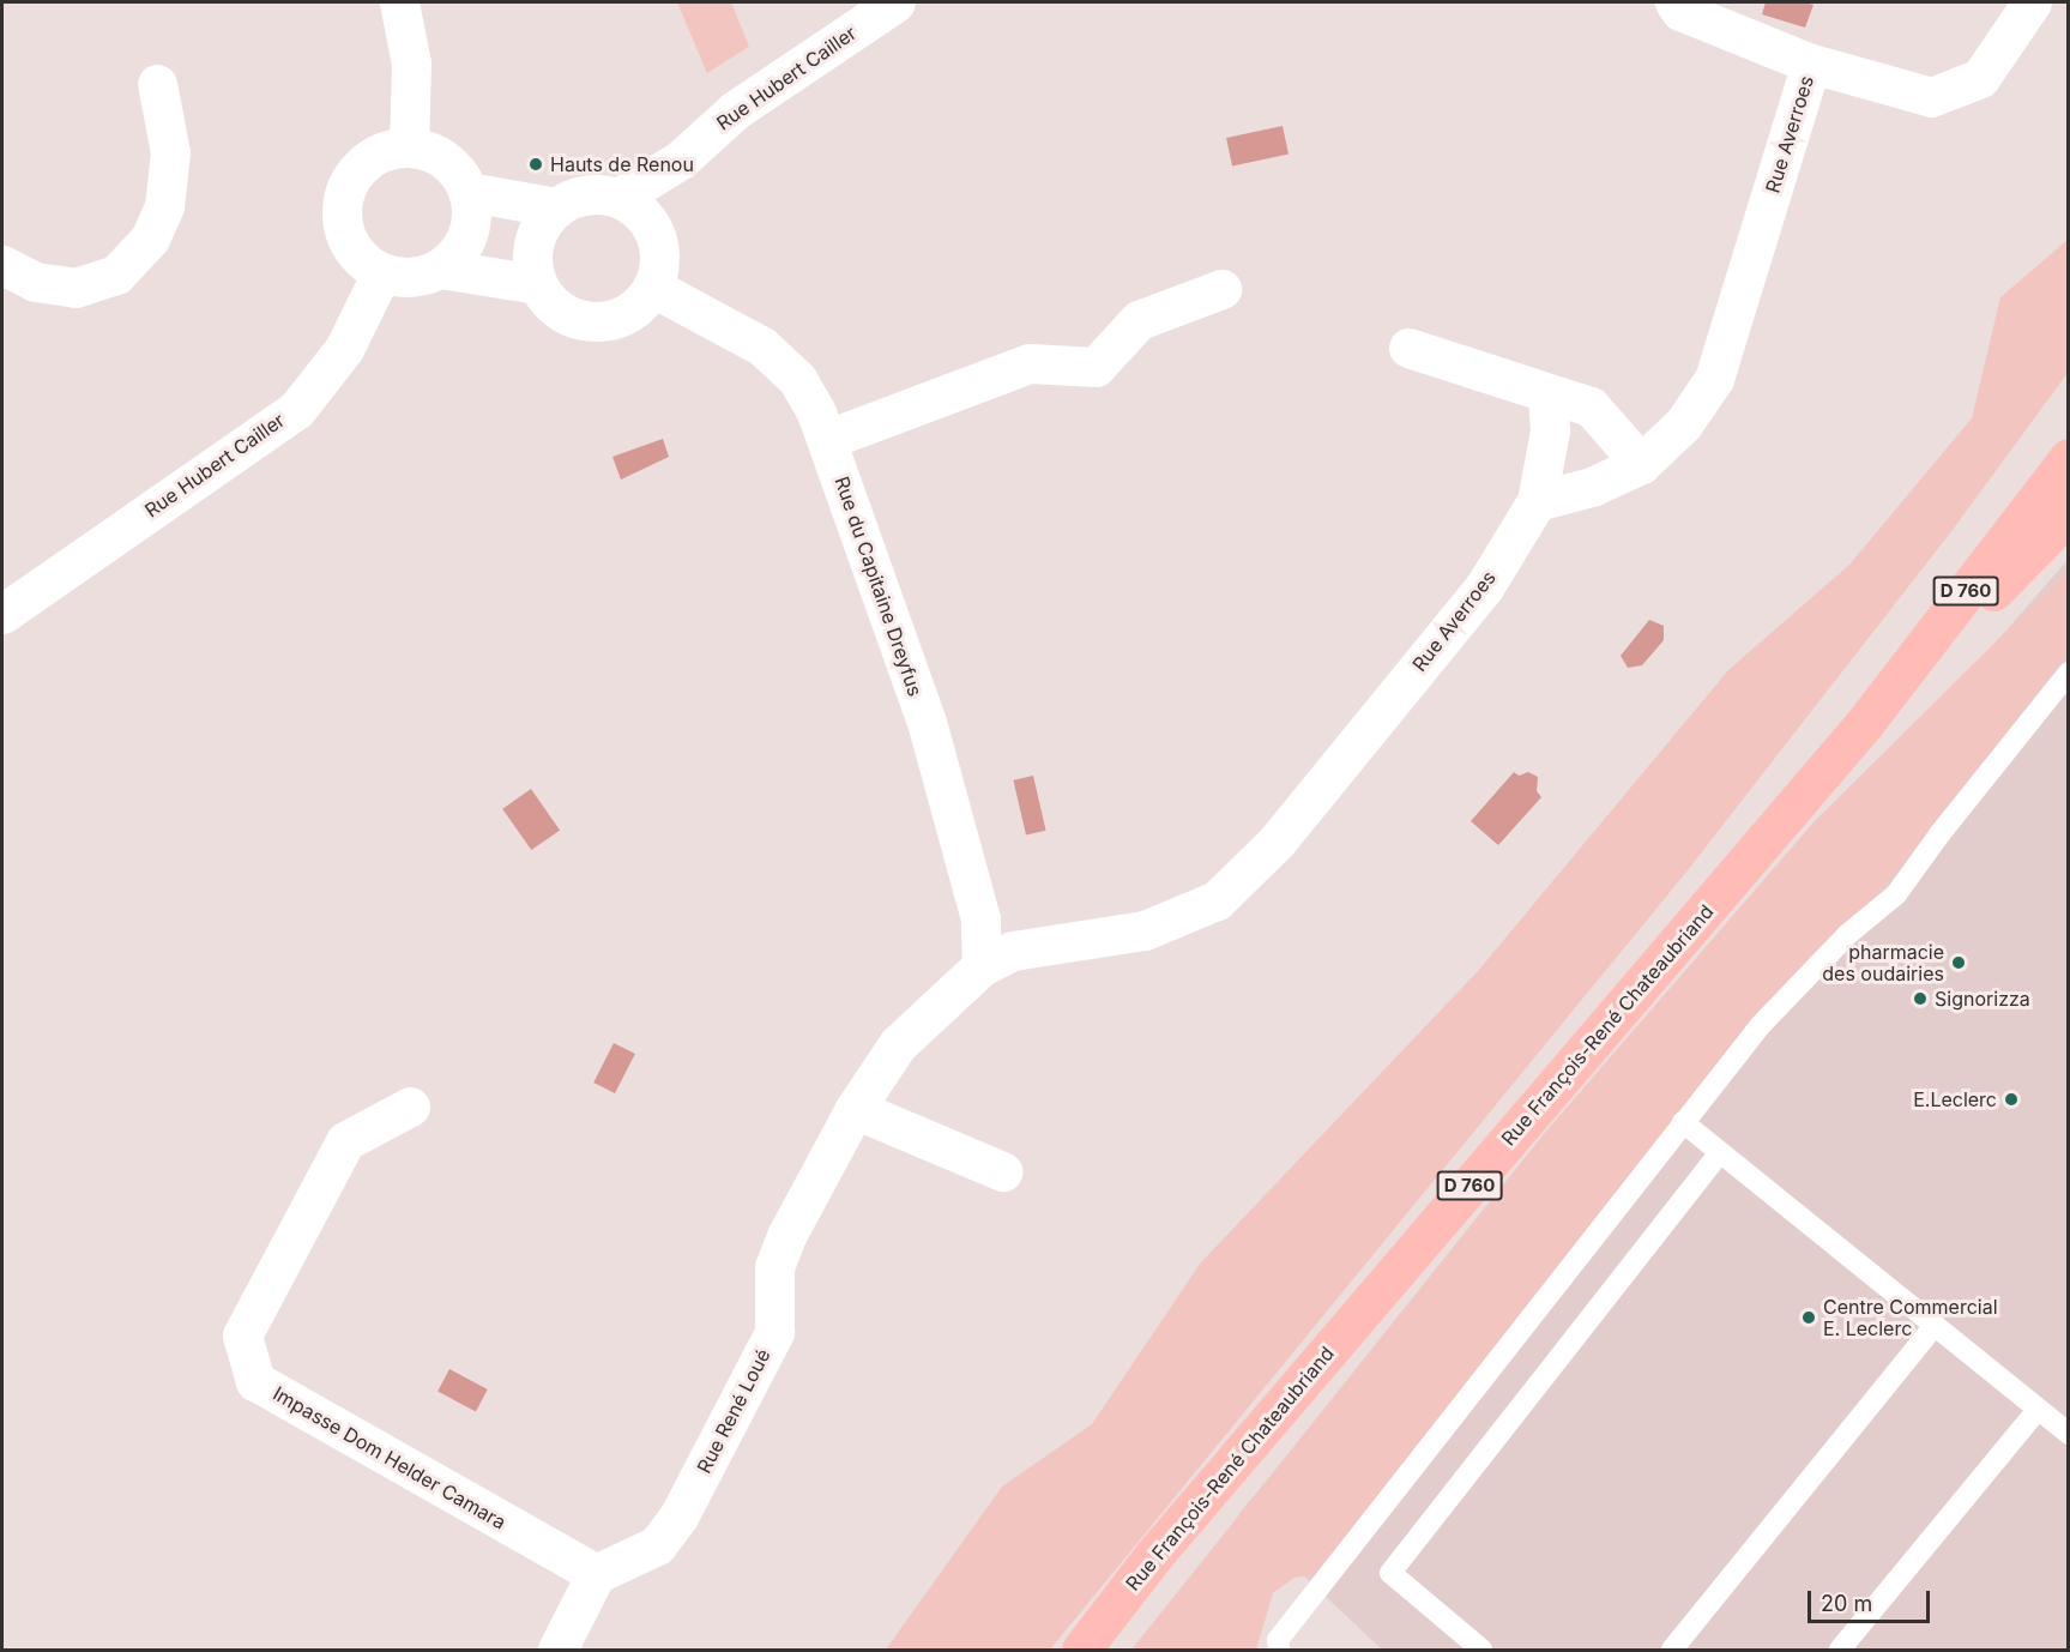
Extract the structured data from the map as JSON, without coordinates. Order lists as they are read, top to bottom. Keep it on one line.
{"streets":{"main road":["D 760","Rue François-René Chateaubriand"],"street":["Rue Hubert Cailler","Rue Averroes","Rue du Capitaine Dreyfus","Rue René Loué","Impasse Dom Helder Camara"]},"crossings":[["Rue Hubert Cailler","Rue du Capitaine Dreyfus"],["Rue Averroes","Rue du Capitaine Dreyfus"],["Rue Averroes","Rue René Loué"],["Rue du Capitaine Dreyfus","Rue René Loué"],["Rue René Loué","Impasse Dom Helder Camara"]],"places":["Hauts de Renou","pharmacie des oudairies","Signorizza","E.Leclerc","Centre Commercial E. Leclerc"],"scale_bar":"20 m"}
